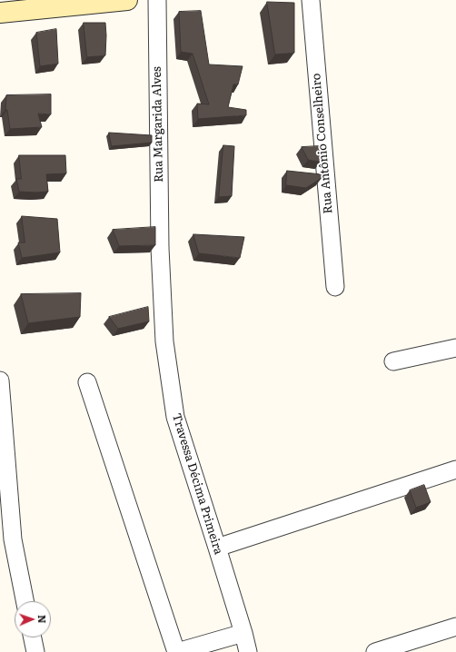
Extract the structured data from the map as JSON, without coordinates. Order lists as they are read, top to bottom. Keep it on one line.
{"streets":{"street":["Rua Margarida Alves","Rua Antônio Conselheiro","Travessa Décima Primeira"]},"crossings":[["Rua Margarida Alves","Travessa Décima Primeira"]],"north":"right"}
